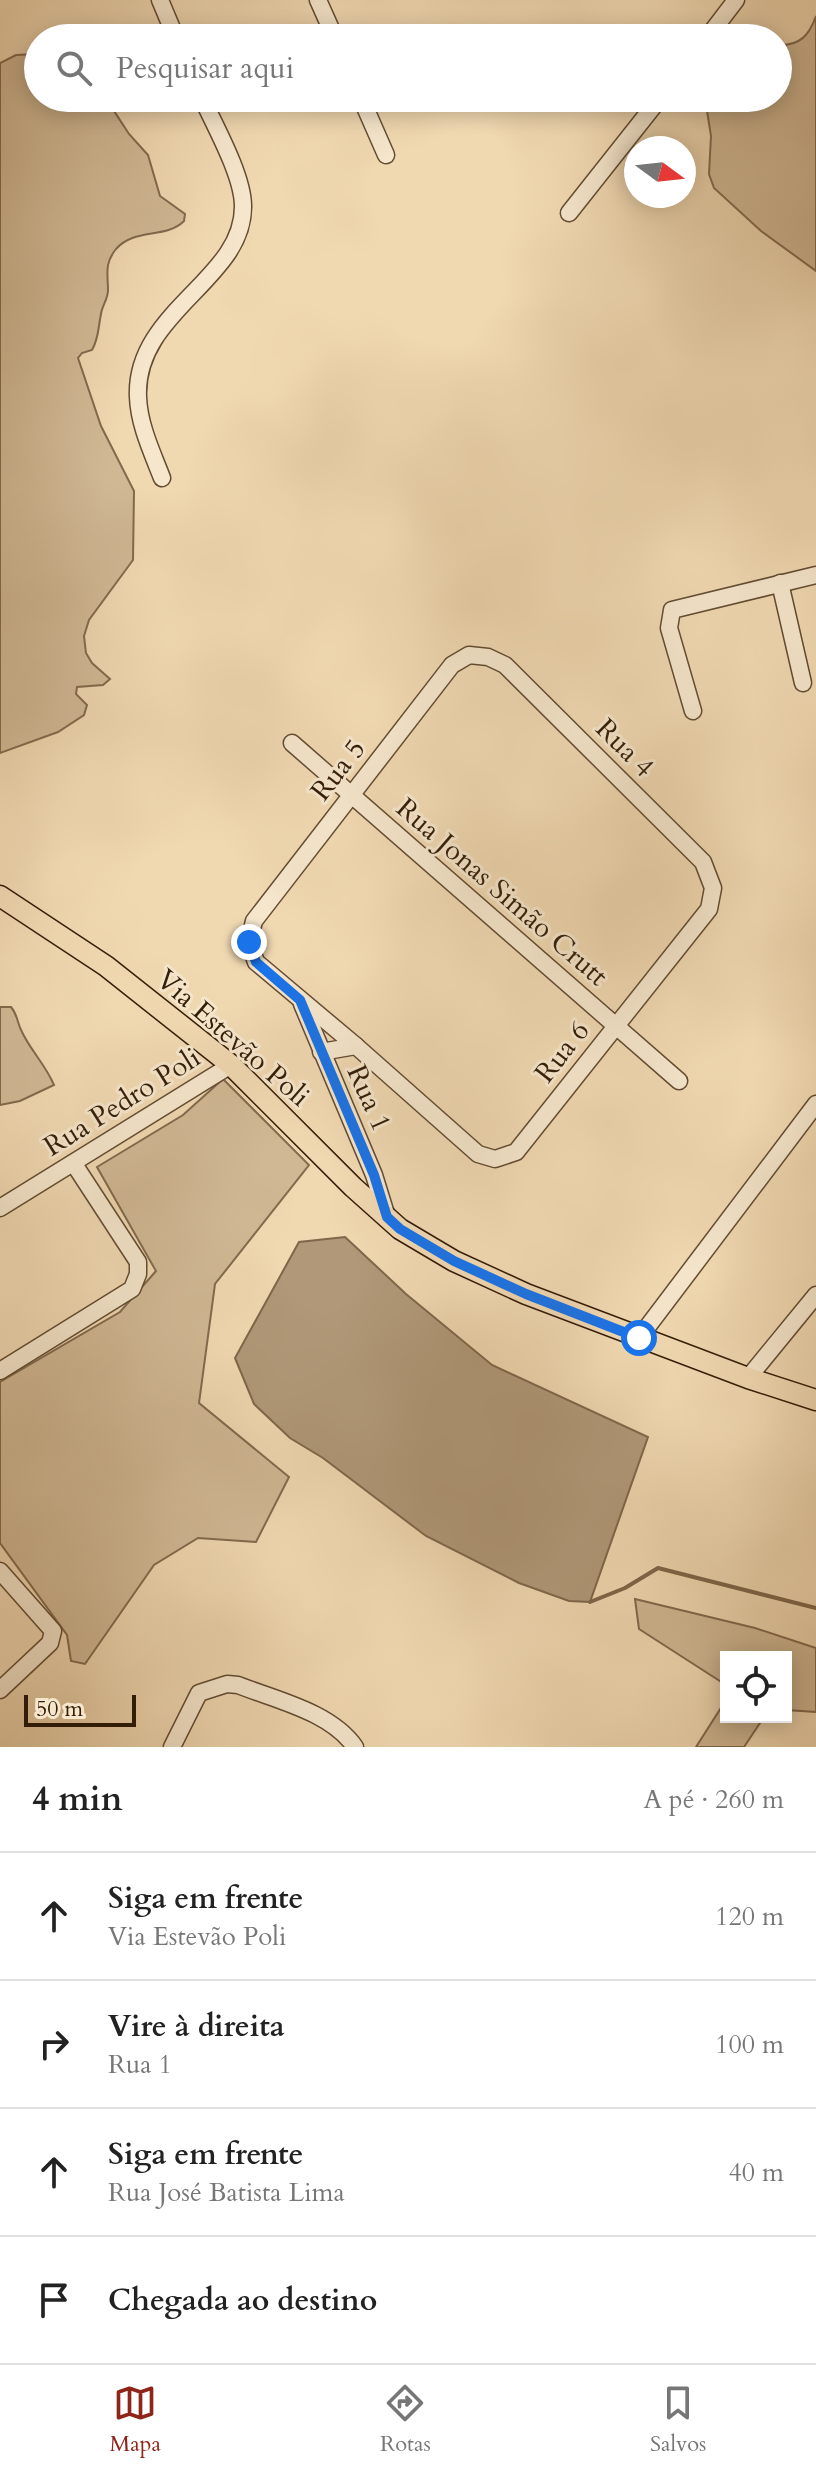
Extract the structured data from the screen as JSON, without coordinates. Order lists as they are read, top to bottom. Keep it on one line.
{"streets":{"main road":["Via Estevão Poli"],"street":["Rua 4","Rua 5","Rua Jonas Simão Crutt","Rua 6","Rua 1","Rua Pedro Poli"]},"crossings":[["Rua 4","Rua 5"],["Rua 4","Rua 6"],["Rua 5","Rua Jonas Simão Crutt"],["Rua 5","Rua 1"],["Rua Jonas Simão Crutt","Rua 6"],["Via Estevão Poli","Rua 1"],["Via Estevão Poli","Rua Pedro Poli"]],"scale_bar":"50 m","north":"right","page":{"search":"Pesquisar aqui","scale":"50 m","heading":["4 min","A pé · 260 m"],"list":[["Siga em frente","Via Estevão Poli","120 m"],["Vire à direita","Rua 1","100 m"],["Siga em frente","Rua José Batista Lima","40 m"],"Chegada ao destino"],"nav":["Mapa","Rotas","Salvos"]}}
